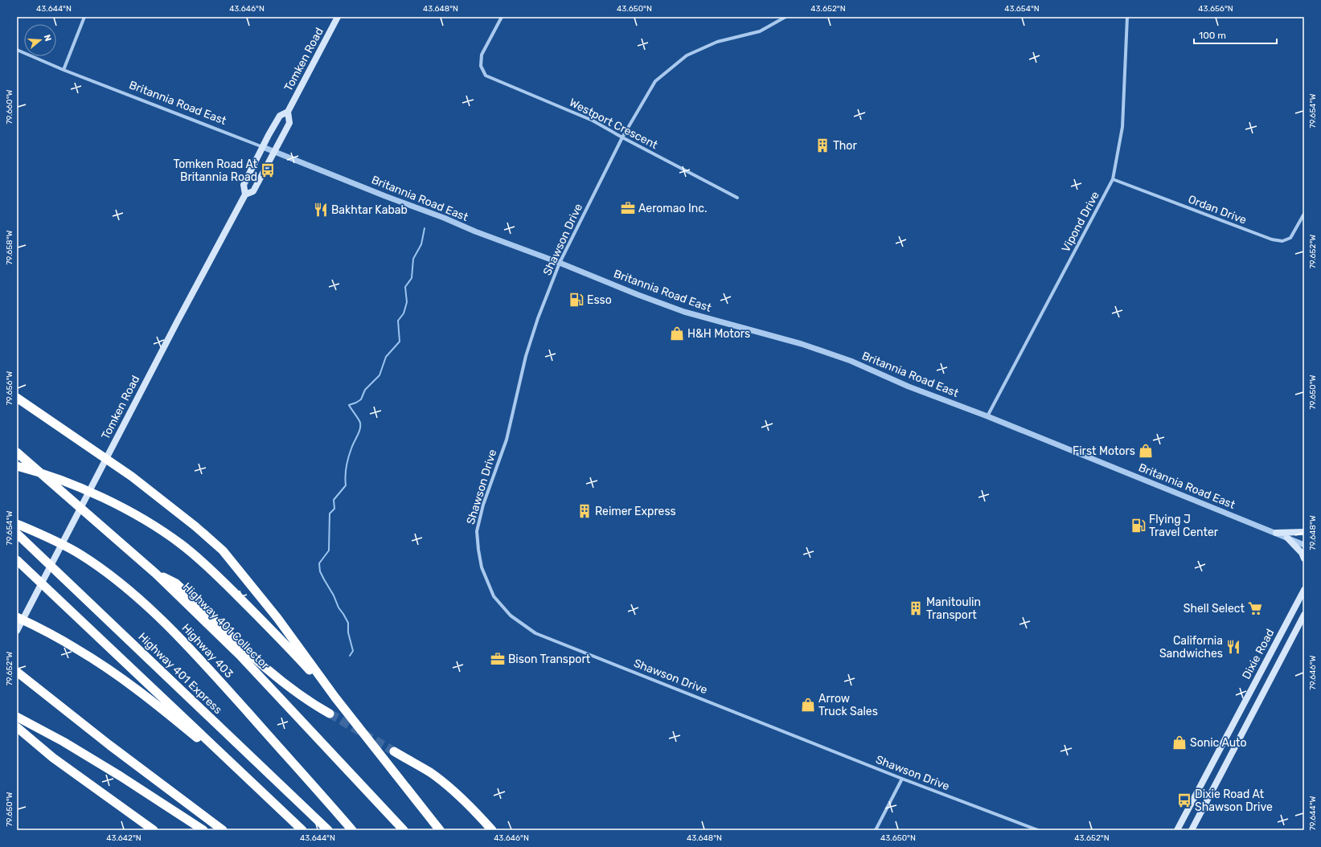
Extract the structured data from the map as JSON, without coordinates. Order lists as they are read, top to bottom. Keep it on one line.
{"streets":{"highway":["Highway 401 Collector","Highway 403","Highway 401 Express"],"main road":["Tomken Road","Dixie Road"],"street":["Britannia Road East","Westport Crescent","Ordan Drive","Vipond Drive","Shawson Drive"]},"crossings":[["Tomken Road","Britannia Road East"],["Britannia Road East","Vipond Drive"],["Britannia Road East","Shawson Drive"],["Westport Crescent","Shawson Drive"],["Ordan Drive","Vipond Drive"]],"places":{"building":["Thor","Reimer Express","Manitoulin Transport"],"bus stop":["Tomken Road At Britannia Road","Dixie Road At Shawson Drive"],"office":["Aeromao Inc.","Bison Transport"],"restaurant":["Bakhtar Kabab","California Sandwiches"],"fuel station":["Esso","Flying J Travel Center"],"shop":["H&H Motors","First Motors","Arrow Truck Sales","Sonic Auto"],"supermarket":["Shell Select"]},"scale_bar":"100 m","north":"right","coordinates":["43.644°N","43.646°N","43.648°N","43.650°N","43.652°N","43.654°N","43.656°N","79.660°W","79.654°W","79.658°W","79.652°W","79.656°W","79.650°W","79.648°W","79.646°W","79.644°W","43.642°N"]}
